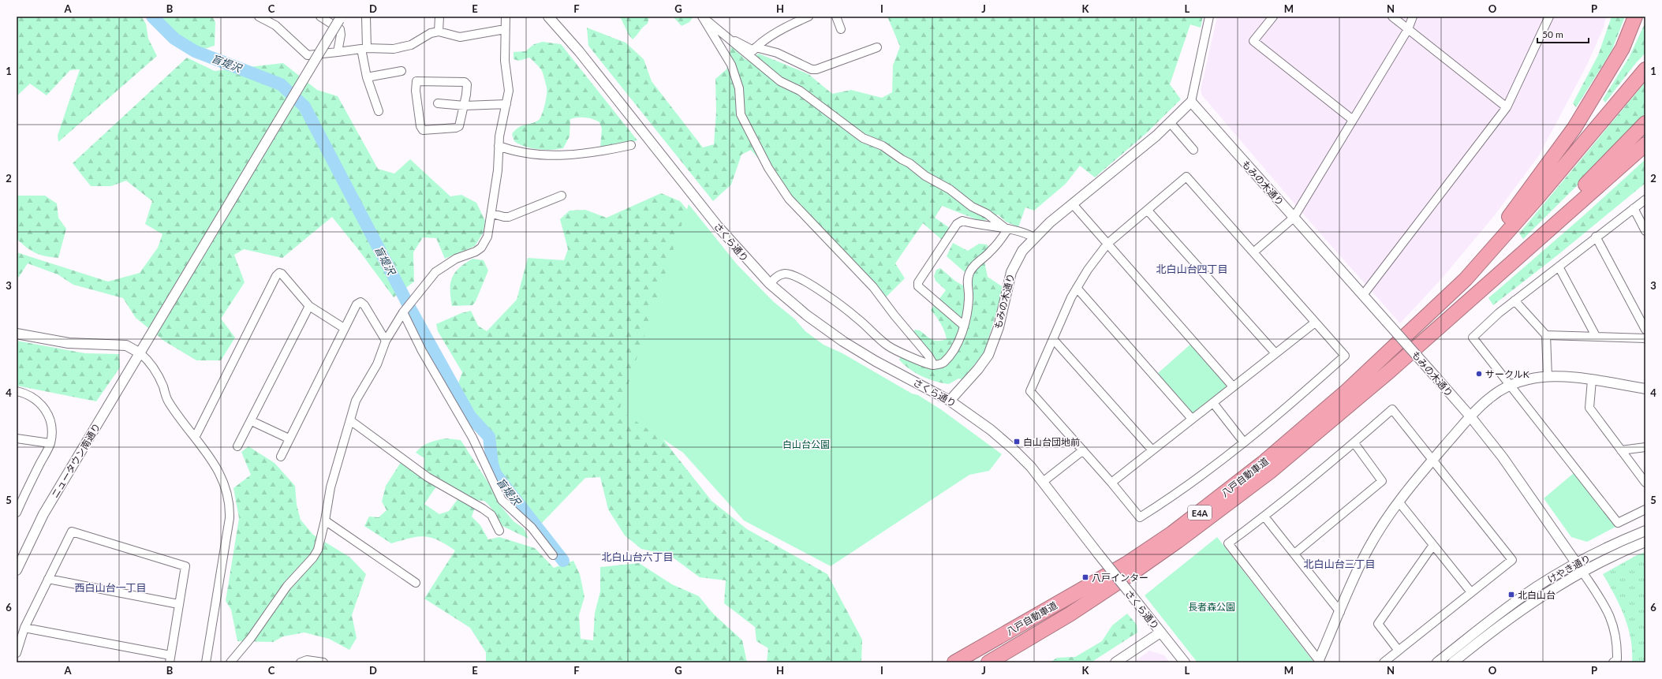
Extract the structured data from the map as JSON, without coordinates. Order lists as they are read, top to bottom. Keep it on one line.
{"streets":{"highway":["八戸自動車道","E4A"],"street":["もみの木通り","さくら通り","ニュータウン南通り","けやき通り"]},"crossings":[["もみの木通り","さくら通り"],["もみの木通り","けやき通り"]],"districts":["北白山台四丁目","北白山台六丁目","北白山台三丁目","西白山台一丁目"],"water":["盲堤沢"],"parks":["白山台公園","長者森公園"],"places":{"other":["サークルK"],"transit":["白山台団地前","八戸インター","北白山台"]},"scale_bar":"50 m","grid":{"columns":["A","B","C","D","E","F","G","H","I","J","K","L","M","N","O","P"],"rows":["1","2","3","4","5","6"]}}
